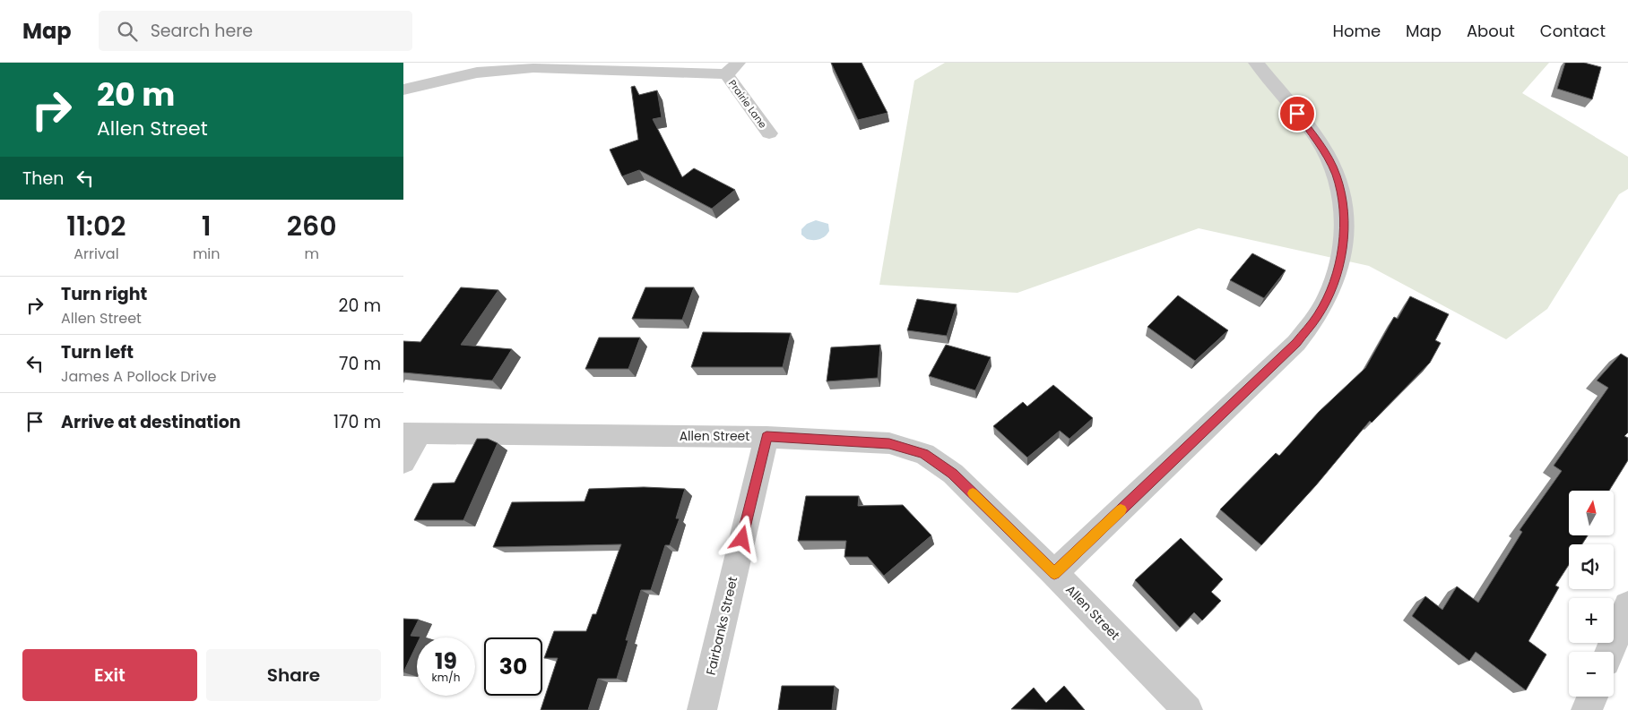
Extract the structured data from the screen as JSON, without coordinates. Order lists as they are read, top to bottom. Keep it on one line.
{"streets":{"street":["Prairie Lane","Allen Street","Fairbanks Street"]},"crossings":[["Allen Street","Fairbanks Street"]],"north":"top","page":{"header":"Map","search":"Search here","nav":["Home","Map","About","Contact"],"turn":["20 m","Allen Street"],"then":"Then","eta":["11:02","Arrival","1","min","260","m"],"list":[{"name":"Turn right","note":"Allen Street","value":"20 m"},{"name":"Turn left","note":"James A Pollock Drive","value":"70 m"},{"name":"Arrive at destination","value":"170 m"}],"map_buttons":["+","−"],"speed":"19 km/h","limit":"30","buttons":["Exit","Share"]}}
